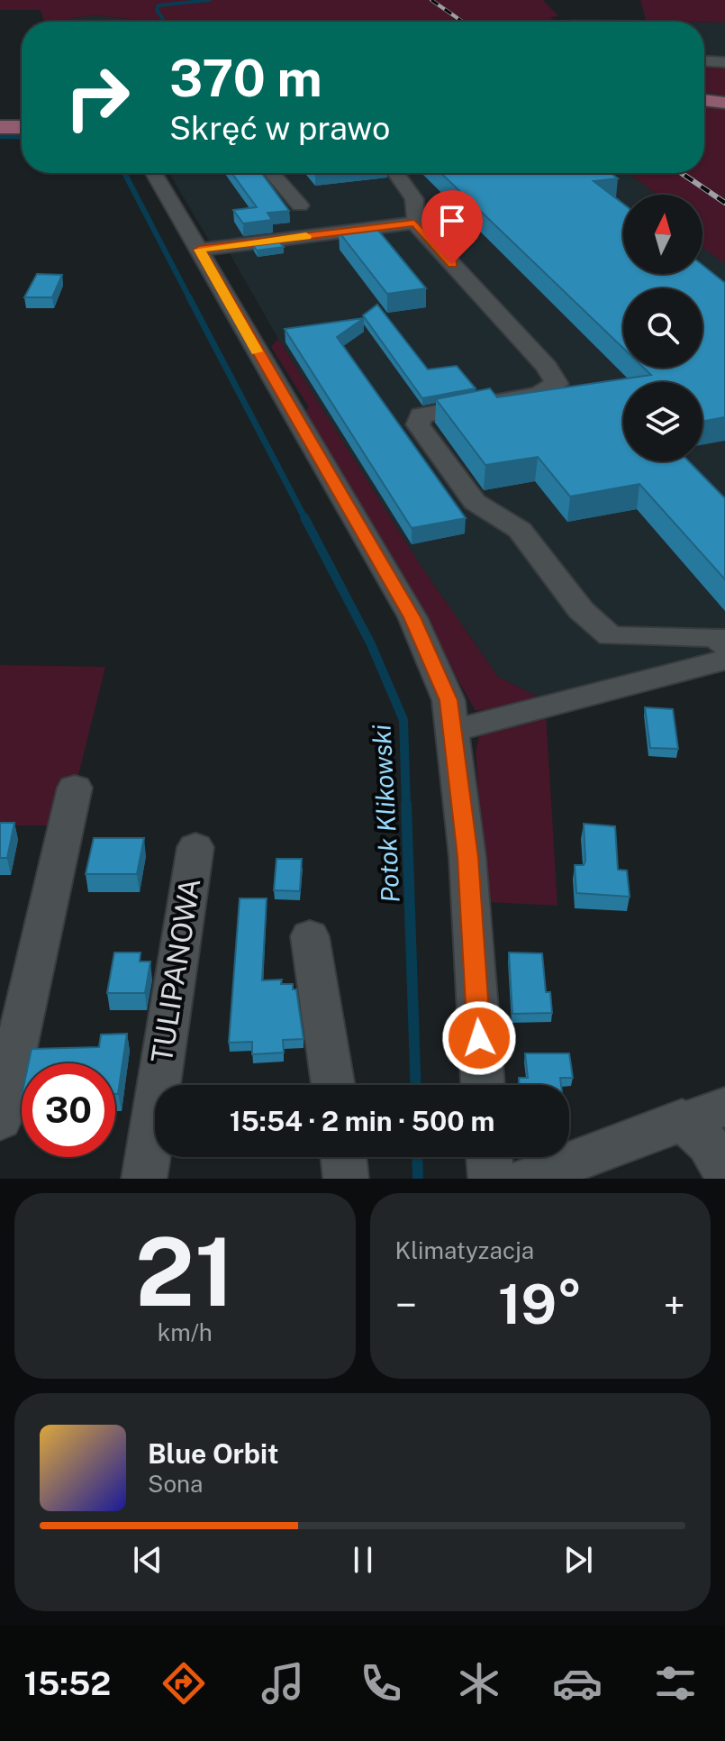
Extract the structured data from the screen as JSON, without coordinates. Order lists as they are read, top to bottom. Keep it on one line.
{"streets":{"street":["TULIPANOWA"]},"water":["Potok Klikowski"],"north":"top","page":{"turn":["370 m","Skręć w prawo"],"limit":"30","trip":"15:54 · 2 min · 500 m","tile":[["21","km/h"],"Klimatyzacja"],"heat":["−","19°","+"],"song":["Blue Orbit","Sona"],"tabs":"15:52"}}
